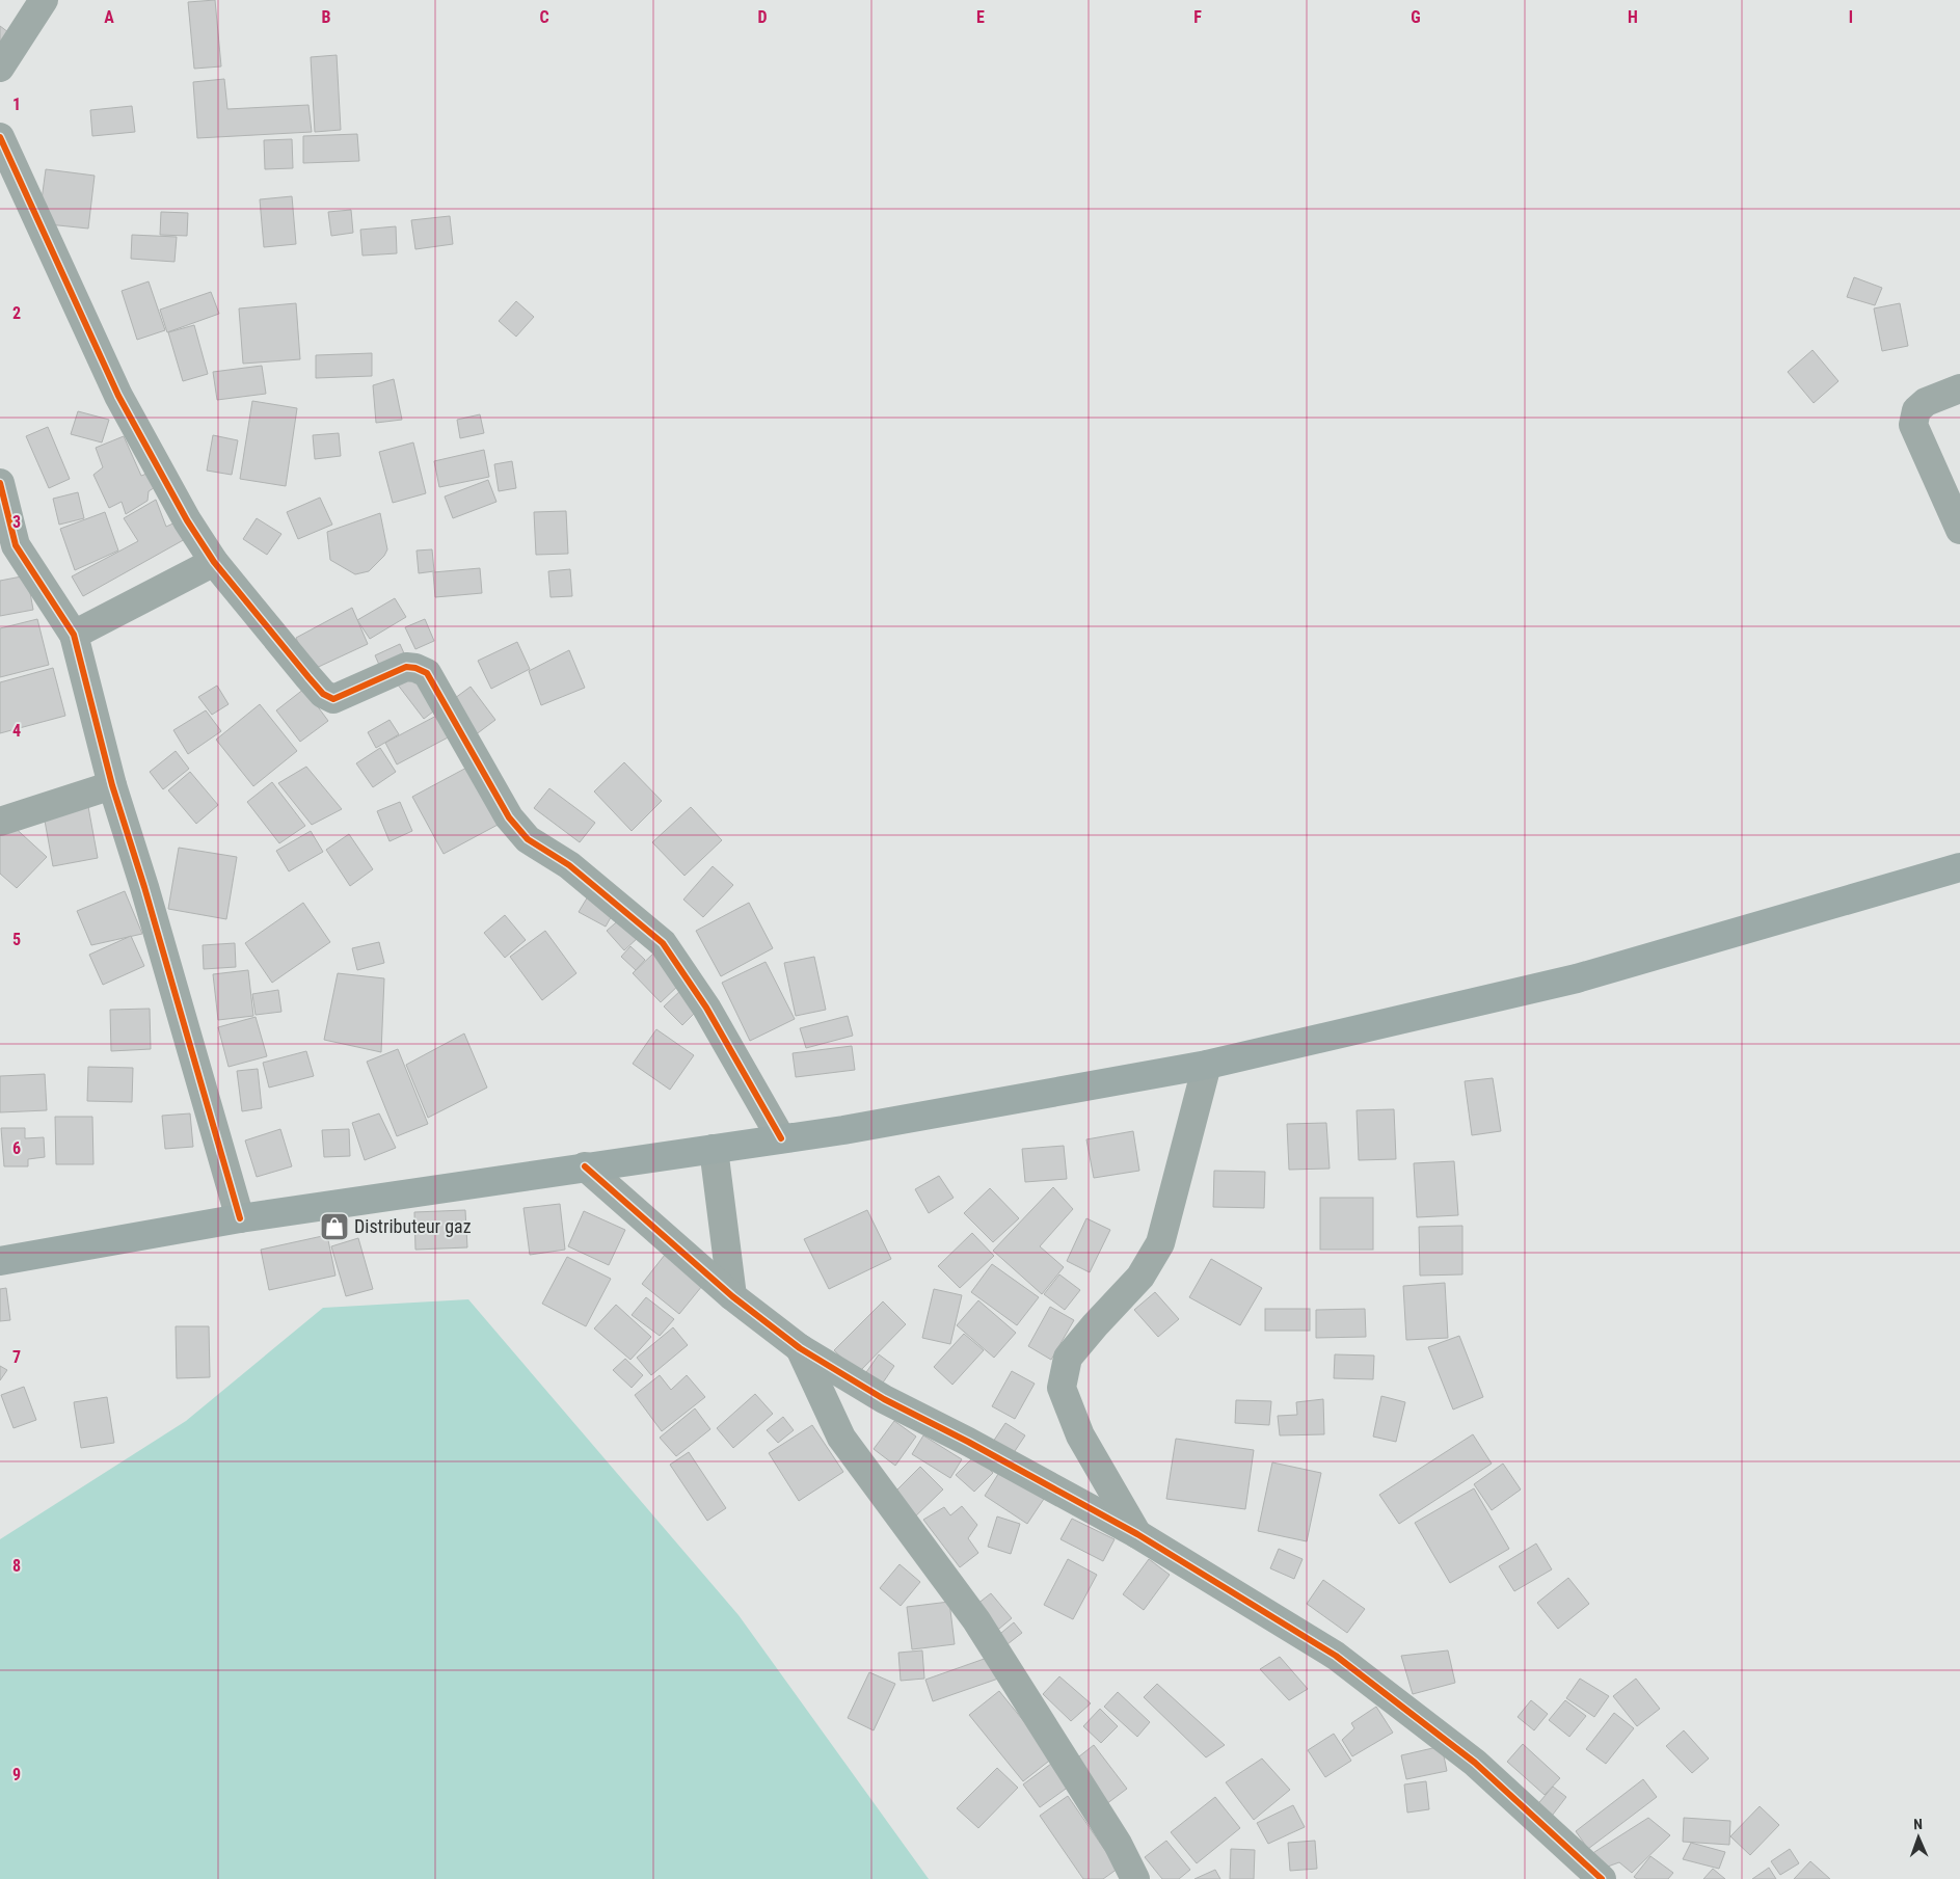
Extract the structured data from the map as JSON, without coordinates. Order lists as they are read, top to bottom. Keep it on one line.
{"places":{"shop":["Distributeur gaz"]},"north":"top","grid":{"columns":["A","B","C","D","E","F","G","H","I"],"rows":["1","2","3","4","5","6","7","8","9"]}}
